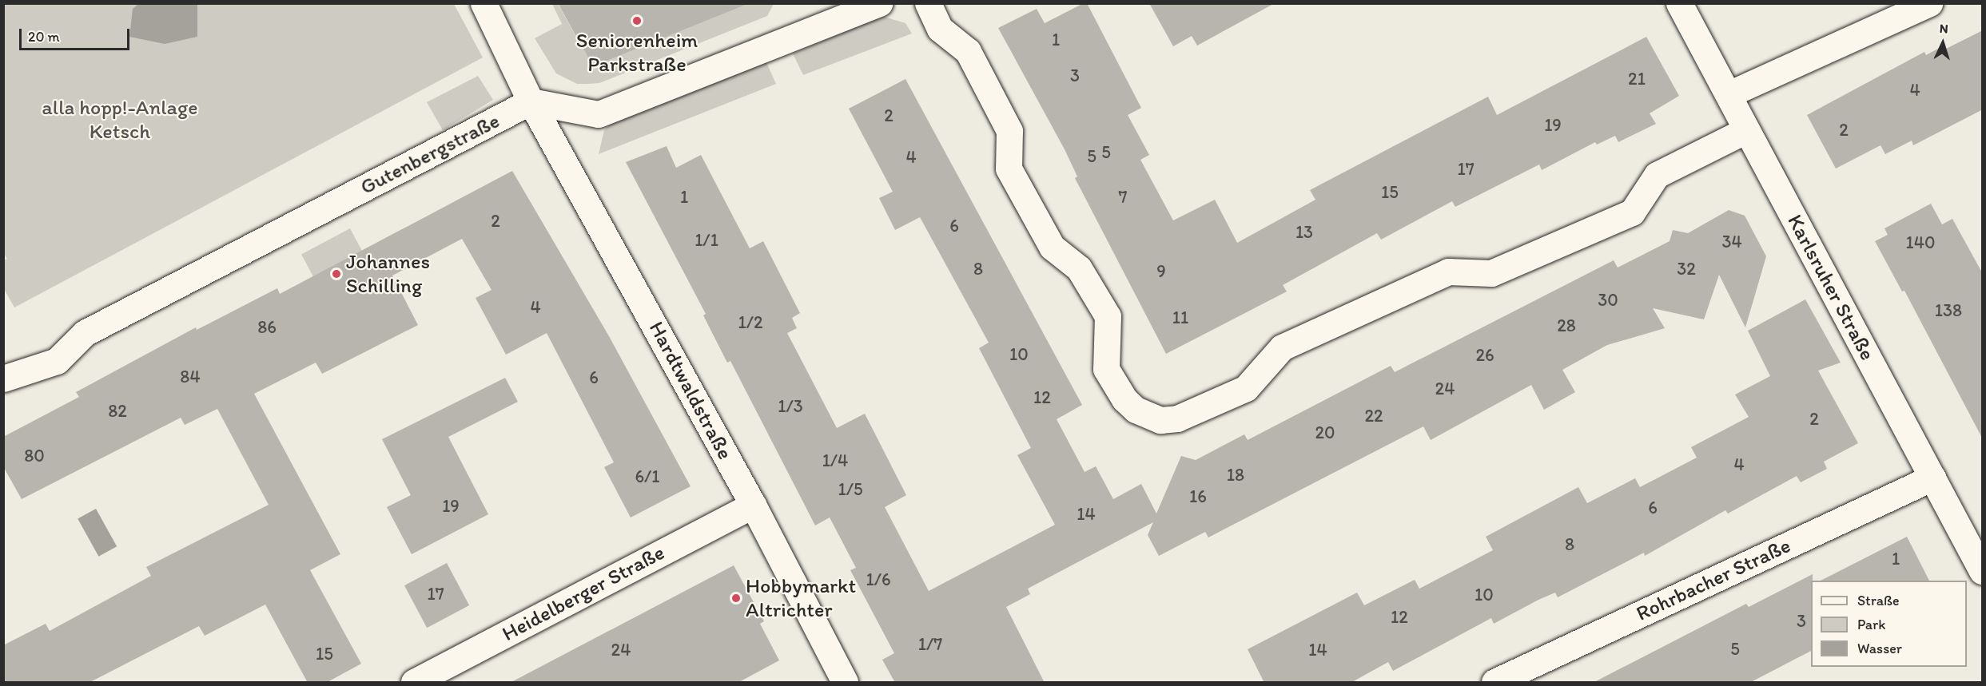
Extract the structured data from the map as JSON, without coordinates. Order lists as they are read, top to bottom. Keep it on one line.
{"streets":{"street":["Gutenbergstraße","Karlsruher Straße","Hardtwaldstraße","Rohrbacher Straße","Heidelberger Straße"]},"crossings":[["Gutenbergstraße","Hardtwaldstraße"],["Karlsruher Straße","Rohrbacher Straße"],["Hardtwaldstraße","Heidelberger Straße"]],"parks":["alla hopp!-Anlage Ketsch"],"places":["Seniorenheim Parkstraße","Johannes Schilling","Hobbymarkt Altrichter"],"house_numbers":["1","3","21","4","2","19","2","5","5","4","17","15","1","7","2","6","13","1/1","34","140","8","32","9","30","4","138","11","1/2","28","86","10","26","84","6","24","12","1/3","82","22","2","20","80","1/4","4","18","6/1","1/5","16","19","6","14","8","1","1/6","17","10","12","3","1/7","5","24","14","15"],"legend":["Straße","Park","Wasser"],"scale_bar":"20 m","north":"top"}
